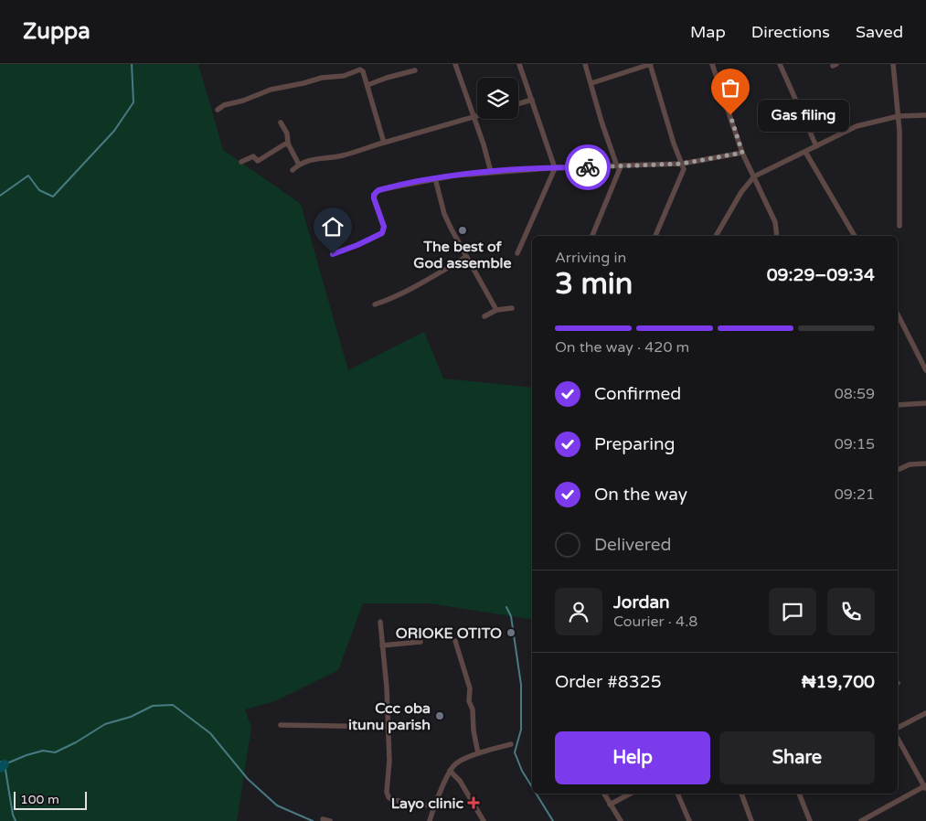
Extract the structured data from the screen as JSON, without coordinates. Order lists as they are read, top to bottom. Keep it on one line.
{"places":{"other":["Gas filing","The best of God assemble","ORIOKE OTITO","Ccc oba itunu parish"],"health":["Layo clinic"]},"scale_bar":"100 m","page":{"header":"Zuppa","nav":["Map","Directions","Saved"],"bubble":"Gas filing","heading":["3 min","Arriving in","09:29–09:34"],"panel":["Jordan","Courier · 4.8","Order #8325","₦19,700"],"bar":"On the way · 420 m","list":[["Confirmed","08:59"],["Preparing","09:15"],["On the way","09:21"],"Delivered"],"buttons":["Help","Share"],"scale":"100 m"}}
